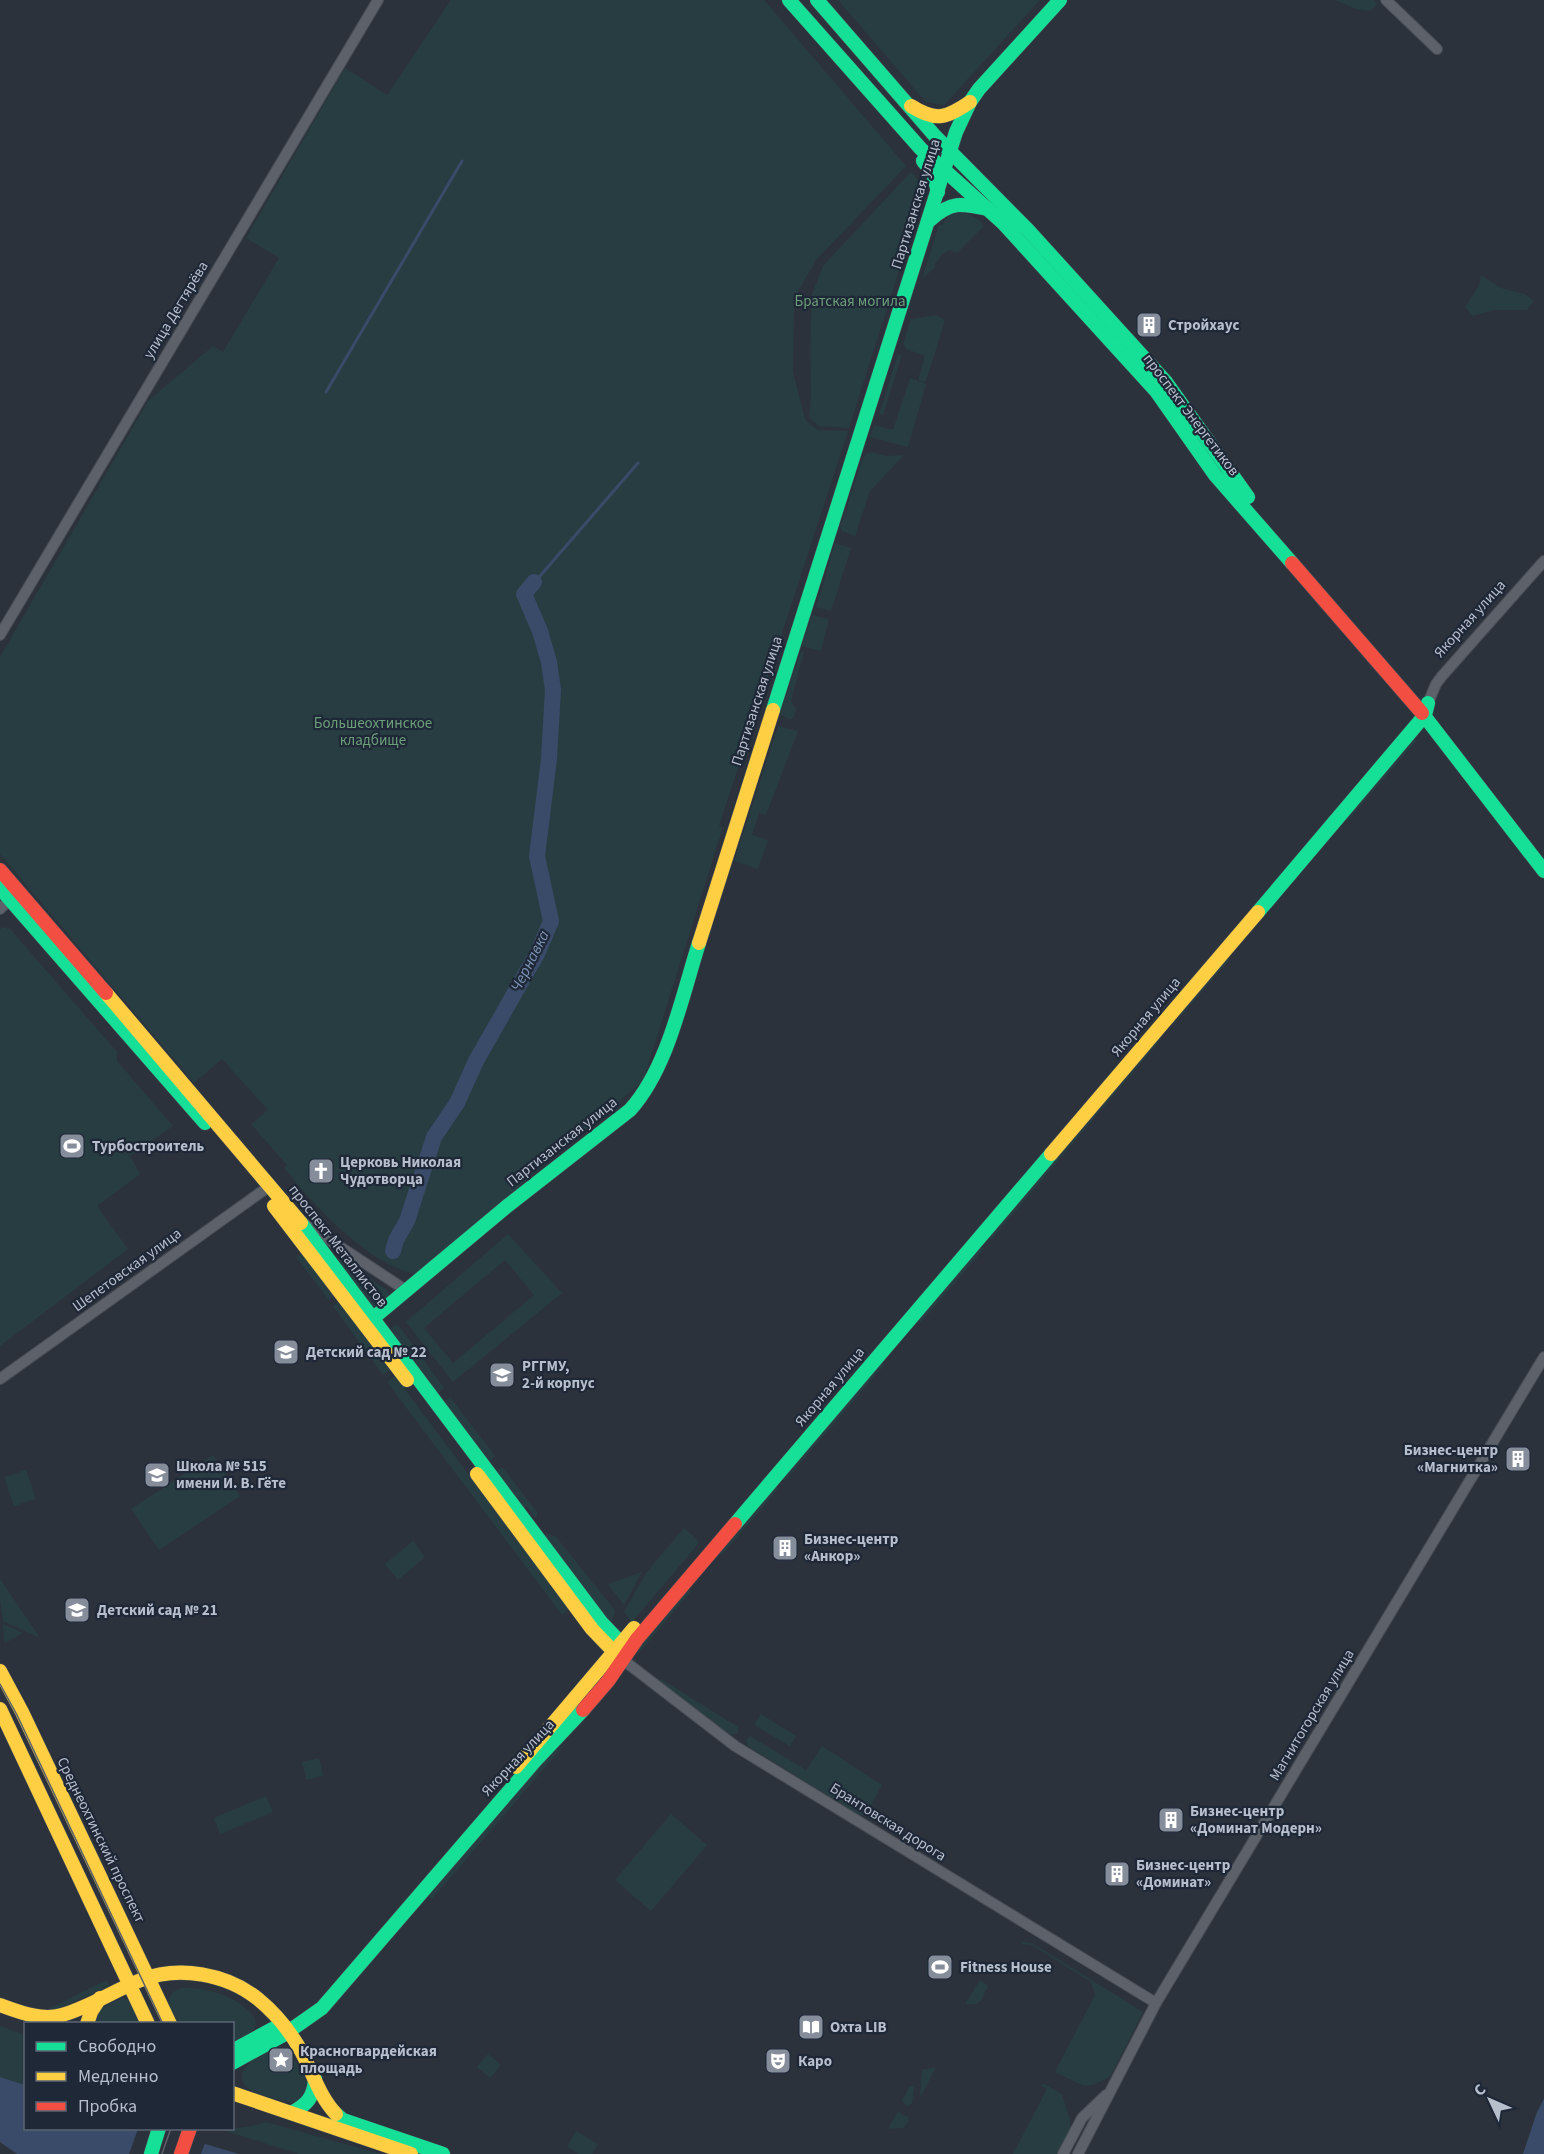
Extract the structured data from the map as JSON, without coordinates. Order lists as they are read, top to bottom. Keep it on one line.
{"streets":{"street":["Партизанская улица","улица Дегтярёва","проспект Энергетиков","Якорная улица","проспект Металлистов","Шепетовская улица","Магнитогорская улица","Брантовская дорога","Среднеохтинский проспект"]},"crossings":[["Партизанская улица","проспект Энергетиков"],["Партизанская улица","проспект Металлистов"],["проспект Энергетиков","Якорная улица"],["Якорная улица","проспект Металлистов"],["Якорная улица","Брантовская дорога"],["проспект Металлистов","Шепетовская улица"],["проспект Металлистов","Брантовская дорога"],["Магнитогорская улица","Брантовская дорога"]],"water":["Чернавка"],"parks":["Братская могила","Большеохтинское кладбище"],"places":{"building":["Стройхаус","Бизнес-центр «Магнитка»","Бизнес-центр «Анкор»","Бизнес-центр «Доминат Модерн»","Бизнес-центр «Доминат»"],"sports":["Турбостроитель","Fitness House"],"church":["Церковь Николая Чудотворца"],"school or university":["Детский сад № 22","РГГМУ, 2-й корпус","Школа № 515 имени И. В. Гёте","Детский сад № 21"],"library":["Охта LIB"],"place":["Красногвардейская площадь"],"theatre":["Каро"]},"legend":["Свободно","Медленно","Пробка"],"north":"top left"}
